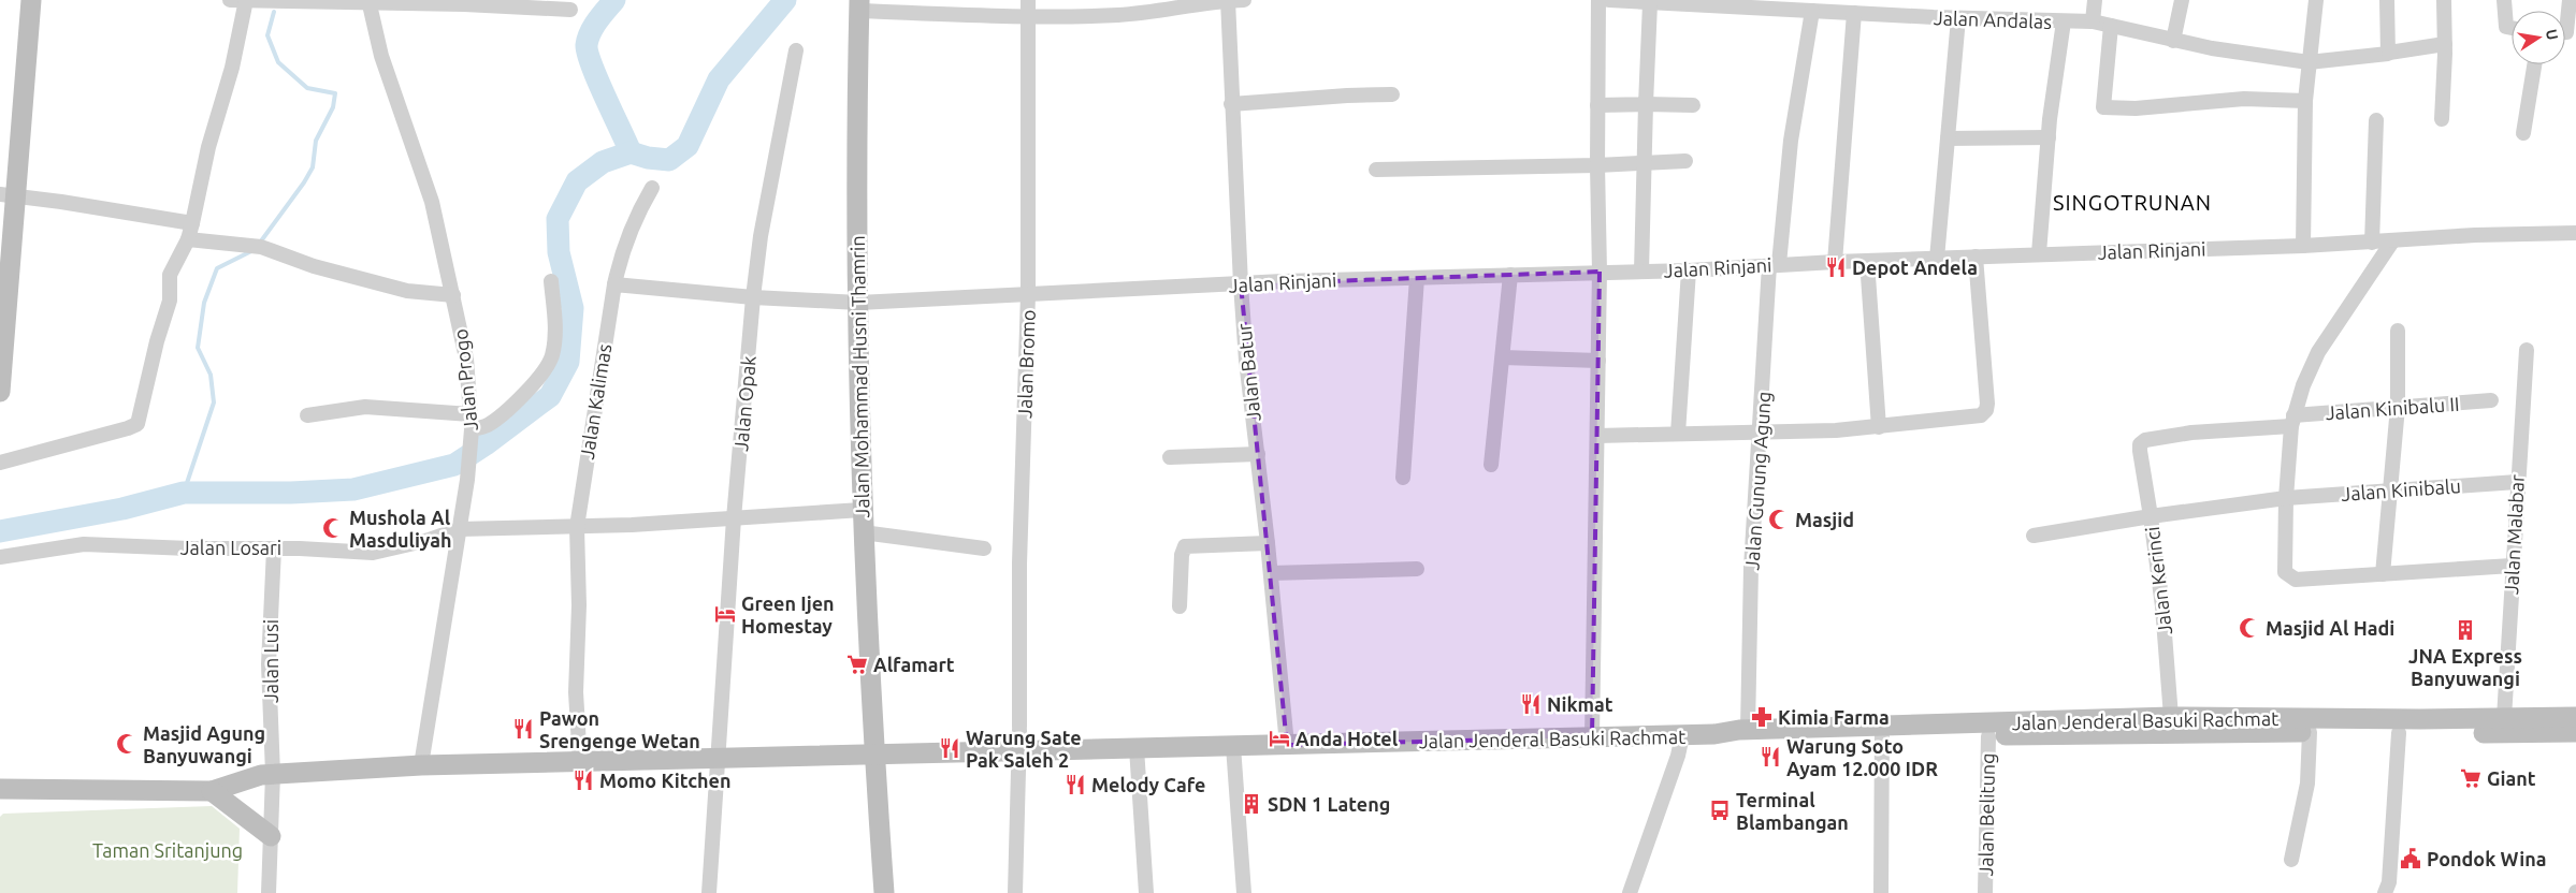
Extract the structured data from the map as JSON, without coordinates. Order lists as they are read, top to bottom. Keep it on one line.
{"streets":{"main road":["Jalan Mohammad Husni Thamrin","Jalan Jenderal Basuki Rachmat"],"street":["Jalan Andalas","Jalan Rinjani","Jalan Bromo","Jalan Batur","Jalan Progo","Jalan Kalimas","Jalan Opak","Jalan Kinibalu II","Jalan Gunung Agung","Jalan Kinibalu","Jalan Malabar","Jalan Losari","Jalan Kerinci","Jalan Lusi","Jalan Belitung"]},"crossings":[["Jalan Andalas","Jalan Gunung Agung"],["Jalan Rinjani","Jalan Bromo"],["Jalan Rinjani","Jalan Batur"],["Jalan Rinjani","Jalan Mohammad Husni Thamrin"],["Jalan Rinjani","Jalan Gunung Agung"],["Jalan Bromo","Jalan Jenderal Basuki Rachmat"],["Jalan Batur","Jalan Jenderal Basuki Rachmat"],["Jalan Mohammad Husni Thamrin","Jalan Losari"],["Jalan Mohammad Husni Thamrin","Jalan Jenderal Basuki Rachmat"],["Jalan Progo","Jalan Losari"],["Jalan Progo","Jalan Jenderal Basuki Rachmat"],["Jalan Kalimas","Jalan Losari"],["Jalan Kalimas","Jalan Jenderal Basuki Rachmat"],["Jalan Opak","Jalan Losari"],["Jalan Opak","Jalan Jenderal Basuki Rachmat"],["Jalan Kinibalu II","Jalan Kerinci"],["Jalan Gunung Agung","Jalan Jenderal Basuki Rachmat"],["Jalan Kinibalu","Jalan Malabar"],["Jalan Kinibalu","Jalan Kerinci"],["Jalan Malabar","Jalan Jenderal Basuki Rachmat"],["Jalan Losari","Jalan Lusi"],["Jalan Kerinci","Jalan Jenderal Basuki Rachmat"],["Jalan Lusi","Jalan Jenderal Basuki Rachmat"],["Jalan Jenderal Basuki Rachmat","Jalan Belitung"]],"districts":["SINGOTRUNAN"],"parks":["Taman Sritanjung"],"places":{"restaurant":["Depot Andela","Nikmat","Pawon Srengenge Wetan","Warung Sate Pak Saleh 2","Warung Soto Ayam 12.000 IDR","Momo Kitchen","Melody Cafe"],"mosque":["Masjid","Mushola Al Masduliyah","Masjid Al Hadi","Masjid Agung Banyuwangi"],"hotel":["Green Ijen Homestay","Anda Hotel"],"building":["JNA Express Banyuwangi","SDN 1 Lateng"],"supermarket":["Alfamart","Giant"],"pharmacy":["Kimia Farma"],"bus stop":["Terminal Blambangan"],"public building":["Pondok Wina"]},"north":"right"}
